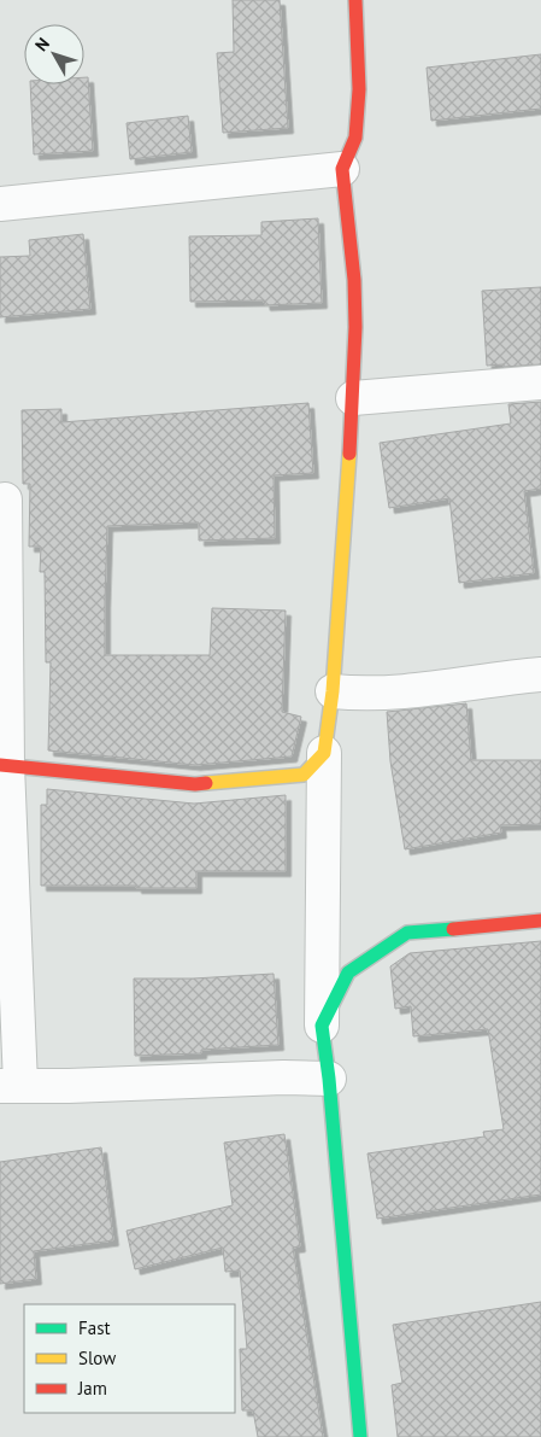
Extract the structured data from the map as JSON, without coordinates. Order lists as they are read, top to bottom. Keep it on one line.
{"legend":["Fast","Slow","Jam"],"north":"top left"}
